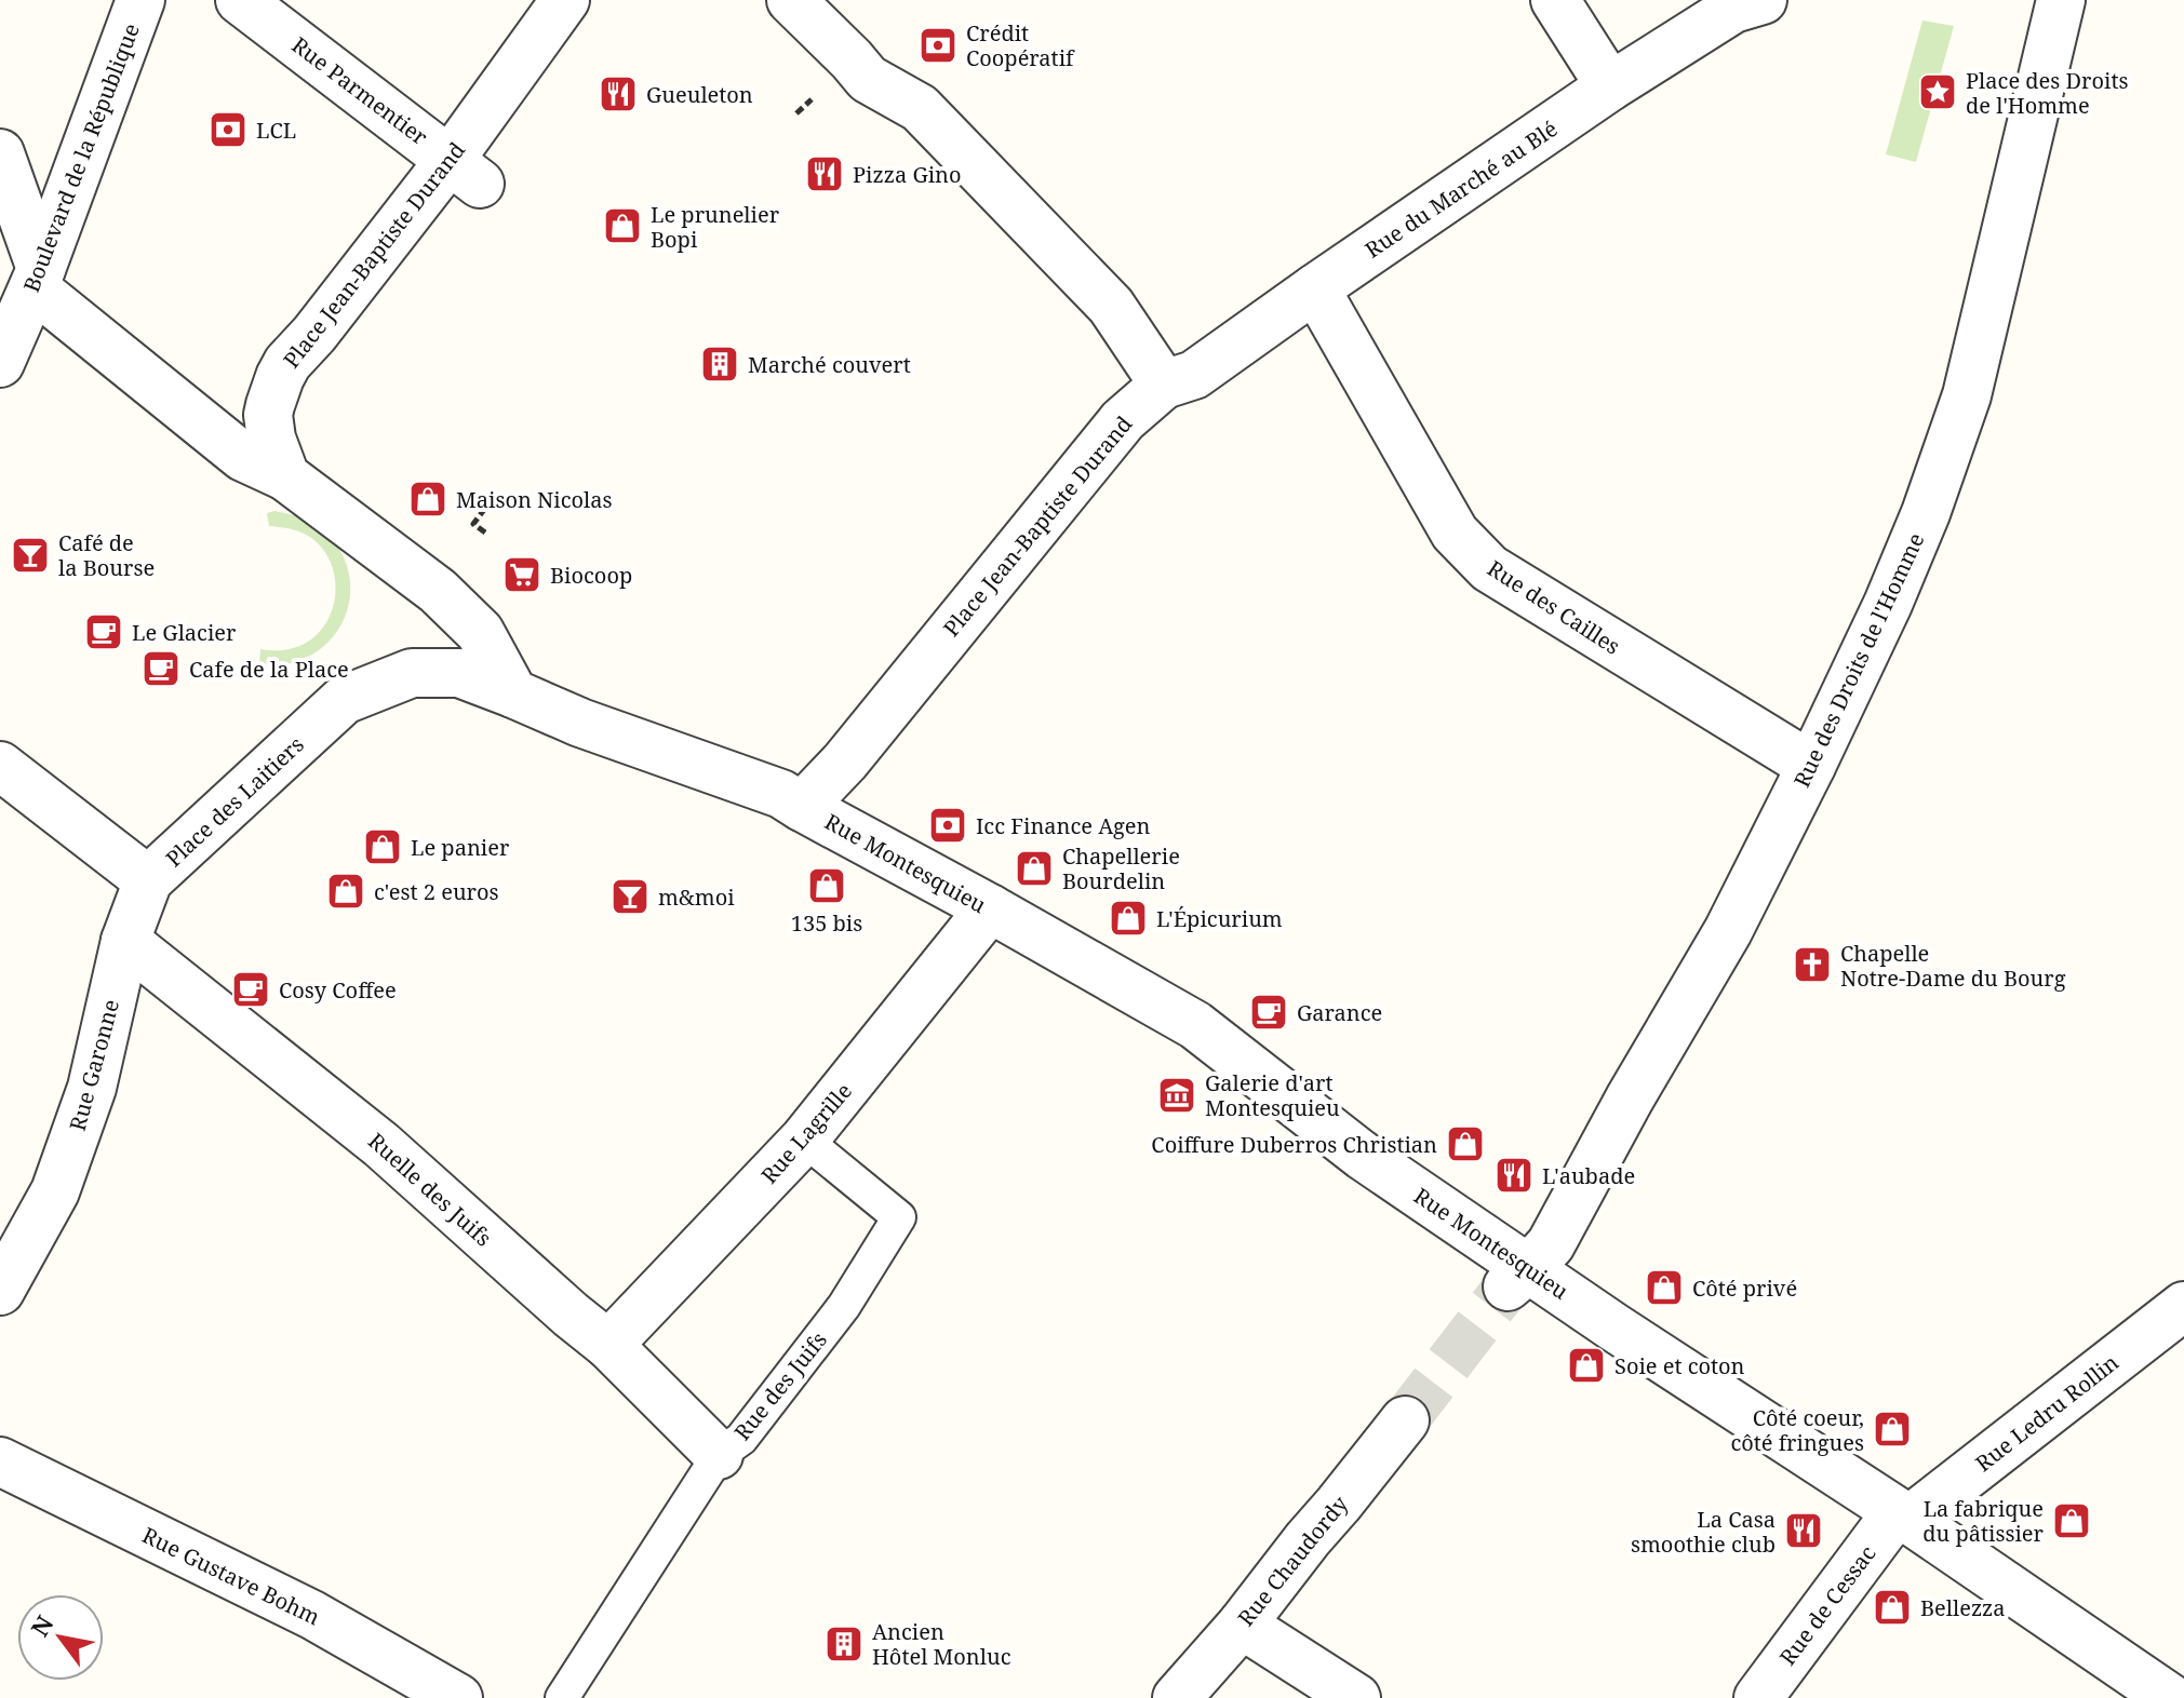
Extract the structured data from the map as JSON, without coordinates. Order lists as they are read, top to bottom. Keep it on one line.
{"streets":{"street":["Rue Parmentier","Boulevard de la République","Rue du Marché au Blé","Place Jean-Baptiste Durand","Rue des Cailles","Rue des Droits de l'Homme","Place des Laitiers","Rue Montesquieu","Rue Garonne","Rue Lagrille","Ruelle des Juifs","Rue Ledru Rollin","Rue Chaudordy","Rue Gustave Bohm","Rue de Cessac"],"lane":["Rue des Juifs"]},"crossings":[["Rue Parmentier","Place Jean-Baptiste Durand"],["Rue du Marché au Blé","Place Jean-Baptiste Durand"],["Rue du Marché au Blé","Rue des Cailles"],["Place Jean-Baptiste Durand","Rue Montesquieu"],["Rue des Cailles","Rue des Droits de l'Homme"],["Rue des Droits de l'Homme","Rue Montesquieu"],["Place des Laitiers","Rue Garonne"],["Rue Montesquieu","Rue Lagrille"],["Rue Montesquieu","Rue Ledru Rollin"],["Rue Montesquieu","Rue de Cessac"],["Rue Garonne","Ruelle des Juifs"],["Rue Lagrille","Ruelle des Juifs"],["Rue Lagrille","Rue des Juifs"],["Ruelle des Juifs","Rue des Juifs"],["Rue Ledru Rollin","Rue de Cessac"]],"places":{"bank":["Crédit Coopératif","LCL","Icc Finance Agen"],"place":["Place des Droits de l'Homme"],"restaurant":["Gueuleton","Pizza Gino","L'aubade","La Casa smoothie club"],"shop":["Le prunelier Bopi","Maison Nicolas","Le panier","Chapellerie Bourdelin","135 bis","c'est 2 euros","L'Épicurium","Coiffure Duberros Christian","Côté privé","Soie et coton","Côté coeur, côté fringues","La fabrique du pâtissier","Bellezza"],"building":["Marché couvert","Ancien Hôtel Monluc"],"bar":["Café de la Bourse","m&moi"],"supermarket":["Biocoop"],"cafe":["Le Glacier","Cafe de la Place","Cosy Coffee","Garance"],"church":["Chapelle Notre-Dame du Bourg"],"museum":["Galerie d'art Montesquieu"]},"north":"top left"}
